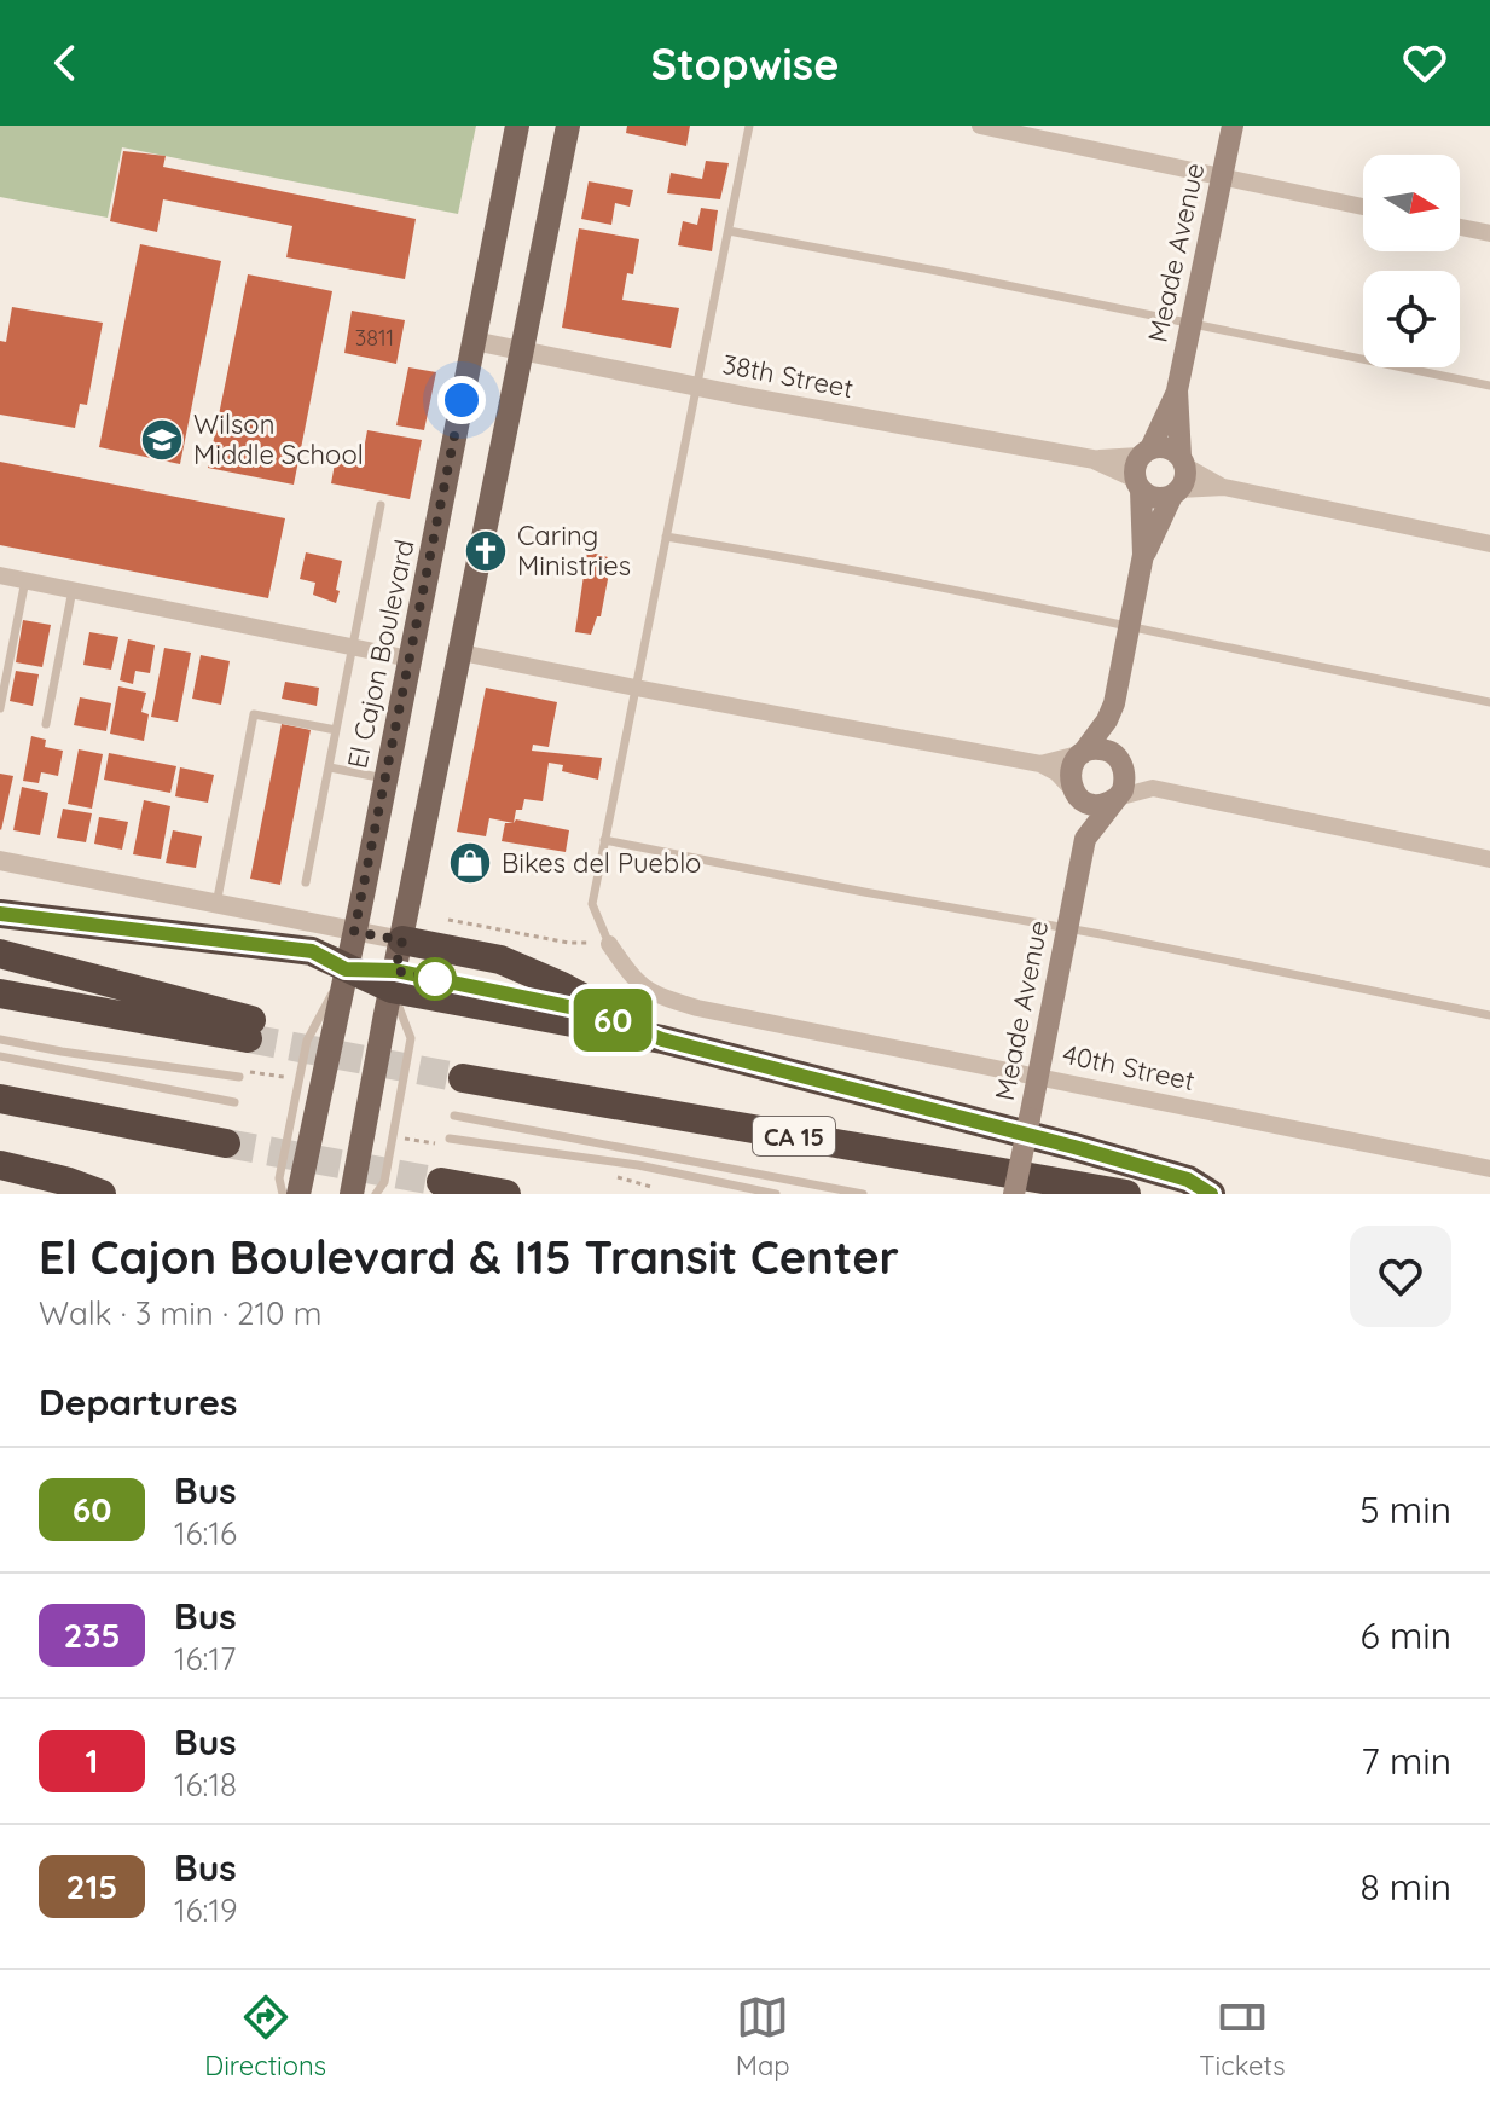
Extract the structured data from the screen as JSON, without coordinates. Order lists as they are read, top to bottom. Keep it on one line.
{"streets":{"highway":["CA 15"],"main road":["Meade Avenue","El Cajon Boulevard"],"street":["38th Street","40th Street"]},"crossings":[["Meade Avenue","38th Street"],["Meade Avenue","40th Street"],["38th Street","El Cajon Boulevard"]],"places":{"school or university":["Wilson Middle School"],"church":["Caring Ministries"],"shop":["Bikes del Pueblo"]},"lines":["bus line 60"],"house_numbers":["3811"],"north":"right","page":{"header":"Stopwise","on_map":"60","heading":[["El Cajon Boulevard & I15 Transit Center","Walk · 3 min · 210 m"],"Departures"],"list":[{"mark":"60","name":"Bus","note":"16:16","value":"5 min"},{"mark":"235","name":"Bus","note":"16:17","value":"6 min"},{"mark":"1","name":"Bus","note":"16:18","value":"7 min"},{"mark":"215","name":"Bus","note":"16:19","value":"8 min"}],"tabs":["Directions","Map","Tickets"]}}
